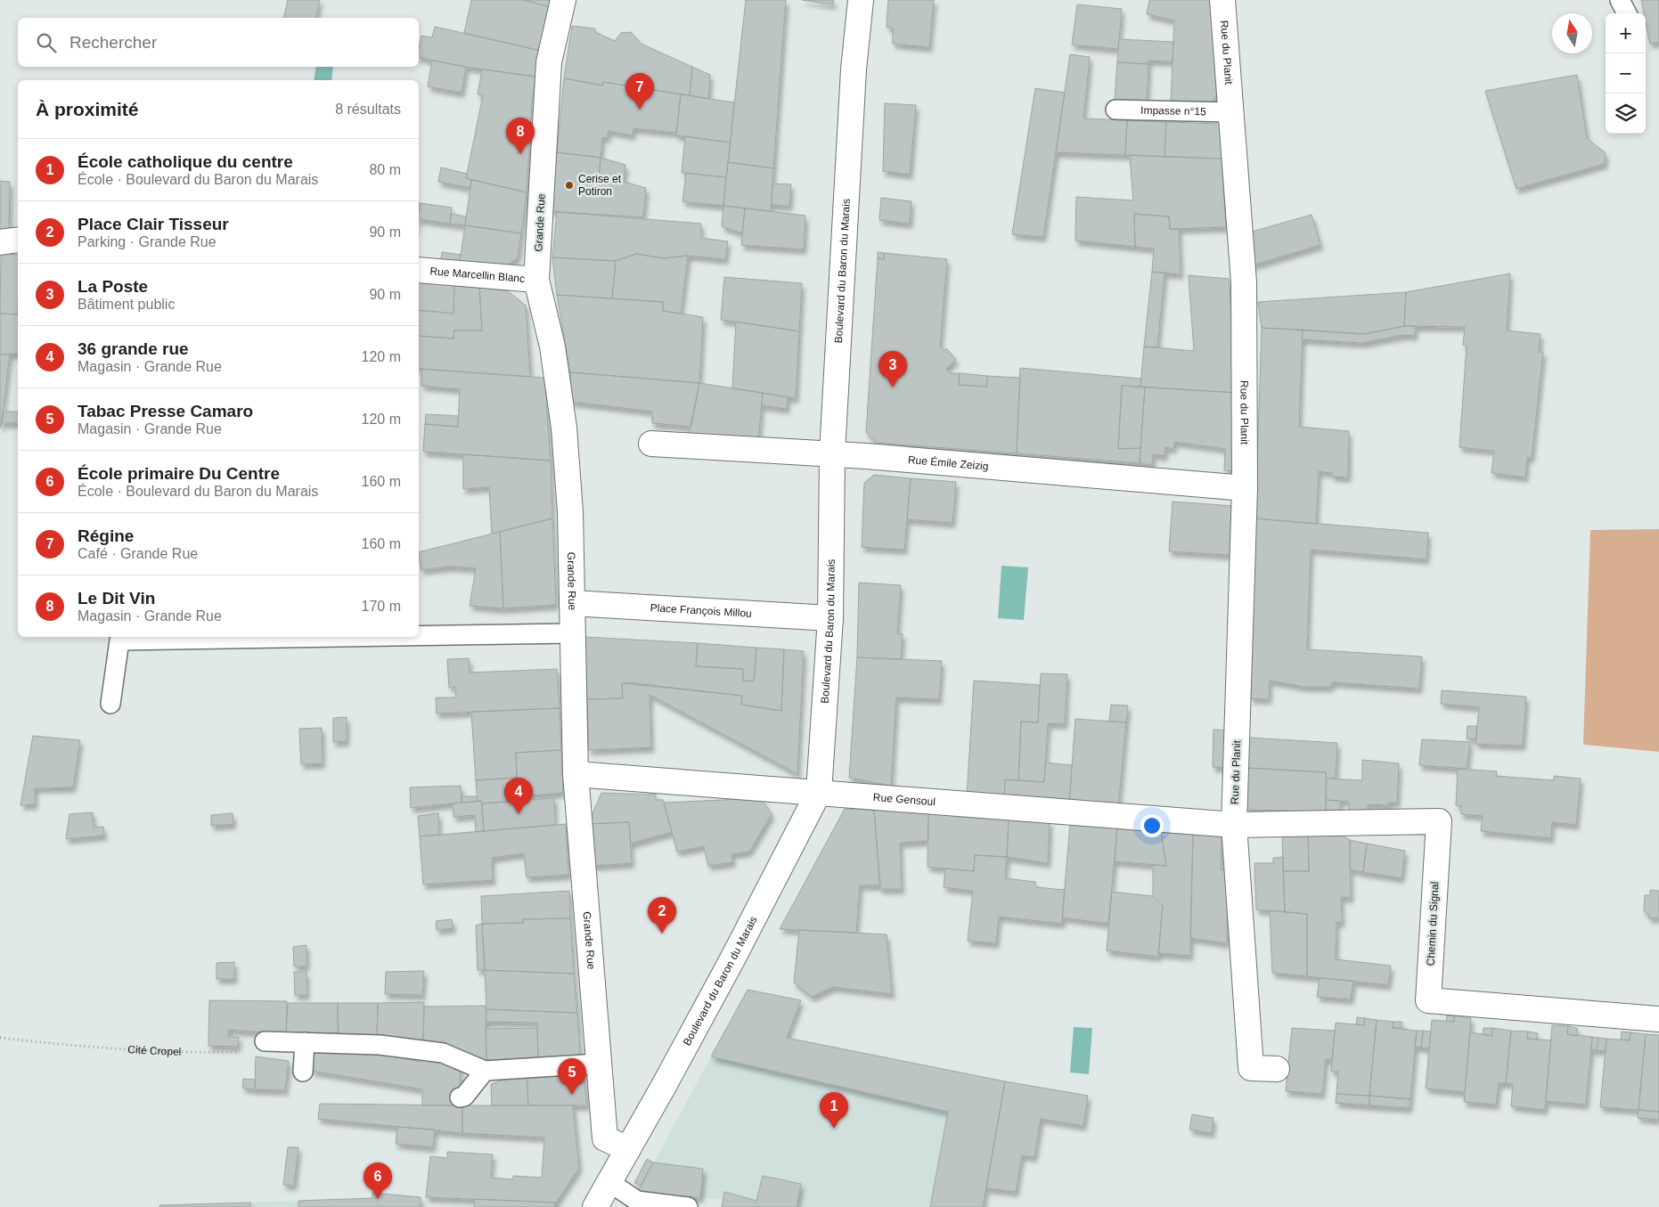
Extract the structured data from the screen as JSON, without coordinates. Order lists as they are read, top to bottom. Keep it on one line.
{"streets":{"street":["Rue du Planit","Grande Rue","Boulevard du Baron du Marais","Rue Marcellin Blanc","Rue Émile Zeizig","Place François Millou","Rue Gensoul","Chemin du Signal"],"lane":["Impasse n°15"],"path":["Cité Cropel"]},"crossings":[["Rue du Planit","Impasse n°15"],["Rue du Planit","Rue Émile Zeizig"],["Rue du Planit","Rue Gensoul"],["Rue du Planit","Chemin du Signal"],["Grande Rue","Boulevard du Baron du Marais"],["Grande Rue","Rue Marcellin Blanc"],["Grande Rue","Place François Millou"],["Grande Rue","Rue Gensoul"],["Boulevard du Baron du Marais","Rue Émile Zeizig"],["Boulevard du Baron du Marais","Place François Millou"],["Boulevard du Baron du Marais","Rue Gensoul"],["Rue Gensoul","Chemin du Signal"]],"places":["Cerise et Potiron"],"north":"top","page":{"map_buttons":["+","−"],"search":"Rechercher","pins":["7","8","3","4","2","5","1","6"],"heading":["À proximité","8 résultats"],"list":[{"mark":"1","name":"École catholique du centre","note":"École · Boulevard du Baron du Marais","value":"80 m"},{"mark":"2","name":"Place Clair Tisseur","note":"Parking · Grande Rue","value":"90 m"},{"mark":"3","name":"La Poste","note":"Bâtiment public","value":"90 m"},{"mark":"4","name":"36 grande rue","note":"Magasin · Grande Rue","value":"120 m"},{"mark":"5","name":"Tabac Presse Camaro","note":"Magasin · Grande Rue","value":"120 m"},{"mark":"6","name":"École primaire Du Centre","note":"École · Boulevard du Baron du Marais","value":"160 m"},{"mark":"7","name":"Régine","note":"Café · Grande Rue","value":"160 m"},{"mark":"8","name":"Le Dit Vin","note":"Magasin · Grande Rue","value":"170 m"}]}}
